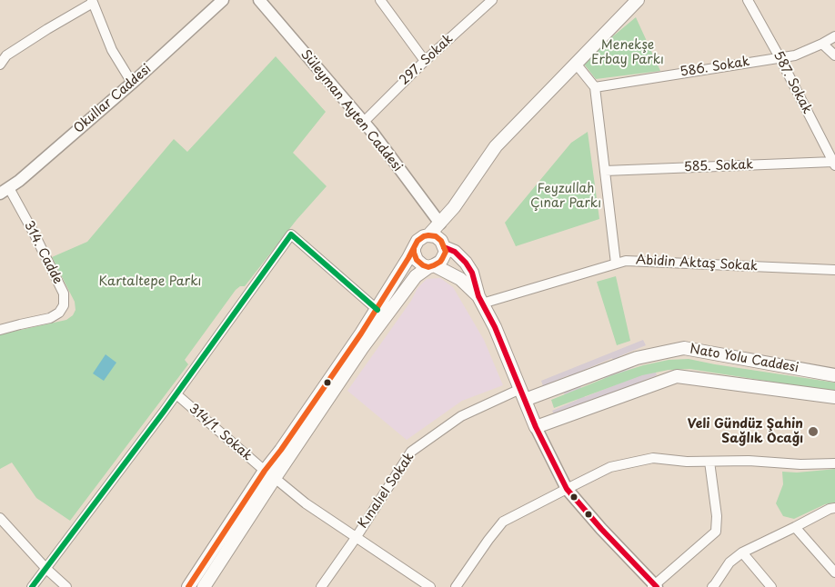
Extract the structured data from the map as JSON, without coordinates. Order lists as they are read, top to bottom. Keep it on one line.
{"streets":{"main road":["Nato Yolu Caddesi"],"street":["297. Sokak","586. Sokak","587. Sokak","Okullar Caddesi","Süleyman Ayten Caddesi","585. Sokak","314. Cadde","Abidin Aktaş Sokak","314/1. Sokak","Kınalıel Sokak"]},"crossings":[["297. Sokak","Süleyman Ayten Caddesi"],["586. Sokak","587. Sokak"],["587. Sokak","585. Sokak"],["Okullar Caddesi","314. Cadde"],["Nato Yolu Caddesi","Kınalıel Sokak"],["314/1. Sokak","Kınalıel Sokak"]],"parks":["Menekşe Erbay Parkı","Feyzullah Çınar Parkı","Kartaltepe Parkı"],"places":["Veli Gündüz Şahin Sağlık Ocağı"]}
